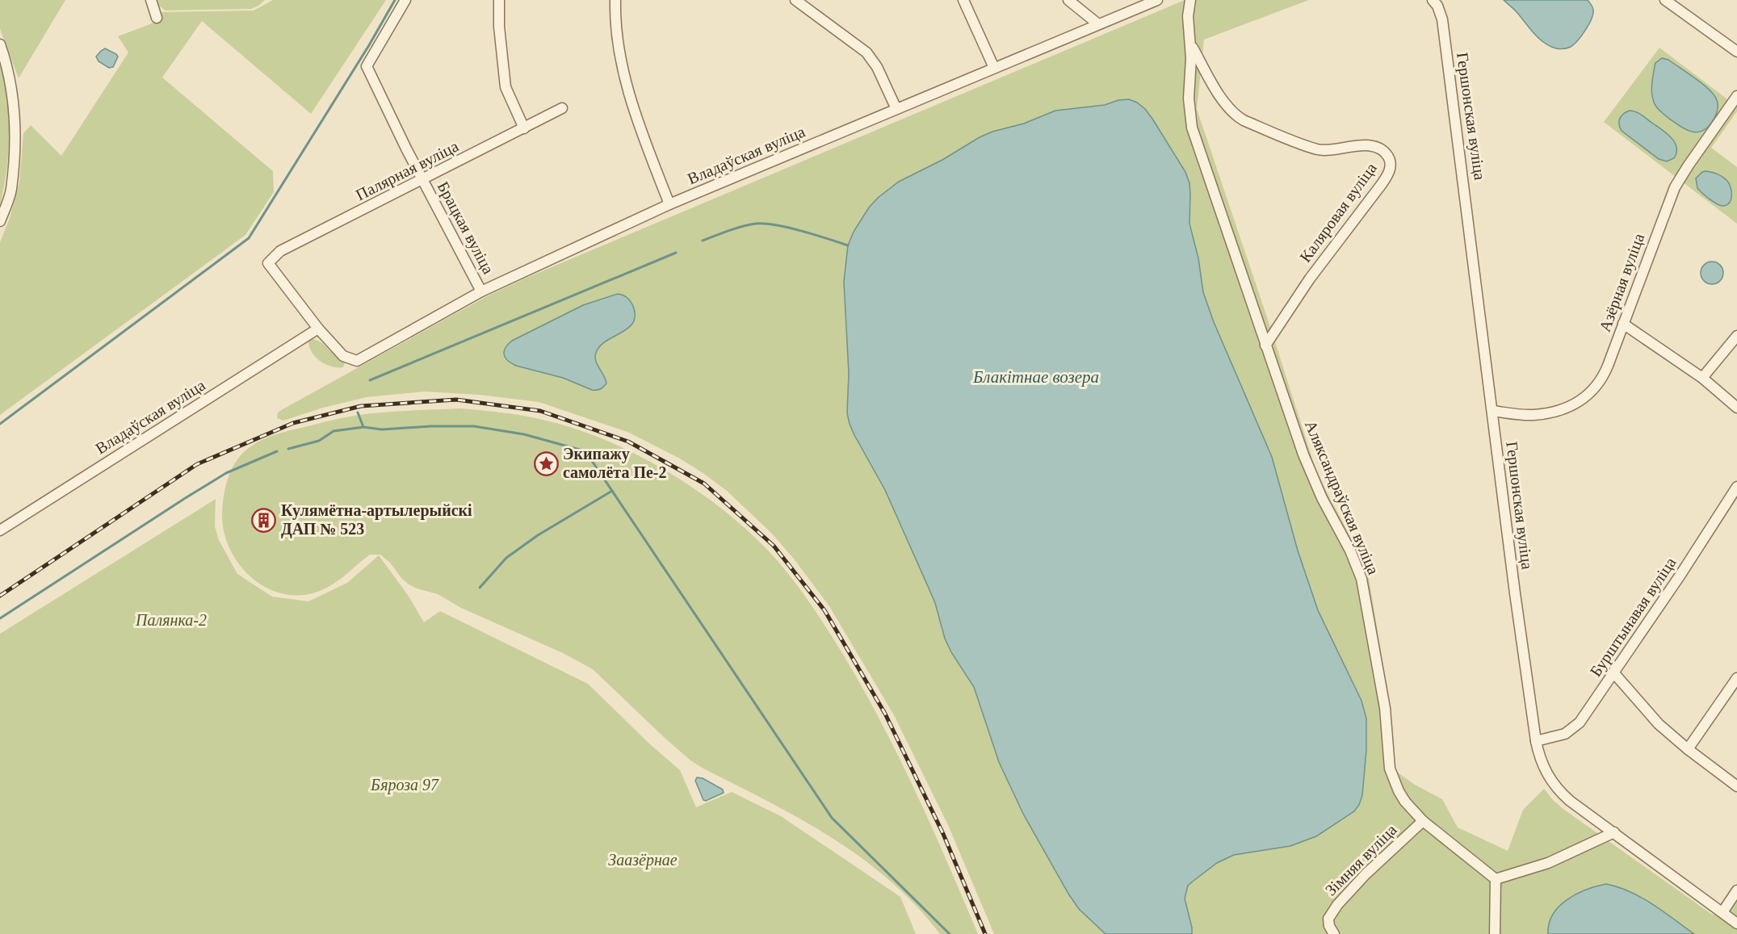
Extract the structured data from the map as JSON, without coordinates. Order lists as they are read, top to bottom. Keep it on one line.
{"streets":{"street":["Гершонская вуліца","Владаўская вуліца","Палярная вуліца","Каляровая вуліца","Брацкая вуліца","Азёрная вуліца","Аляксандраўская вуліца","Бурштынавая вуліца","Зімняя вуліца"]},"crossings":[["Гершонская вуліца","Азёрная вуліца"],["Гершонская вуліца","Бурштынавая вуліца"],["Владаўская вуліца","Палярная вуліца"],["Владаўская вуліца","Брацкая вуліца"],["Палярная вуліца","Брацкая вуліца"],["Каляровая вуліца","Аляксандраўская вуліца"],["Аляксандраўская вуліца","Зімняя вуліца"]],"water":["Блакітнае возера"],"parks":["Палянка-2","Бяроза 97","Заазёрнае"],"places":{"place":["Экипажу самолёта Пе-2"],"building":["Кулямётна-артылерыйскі ДАП № 523"]}}
